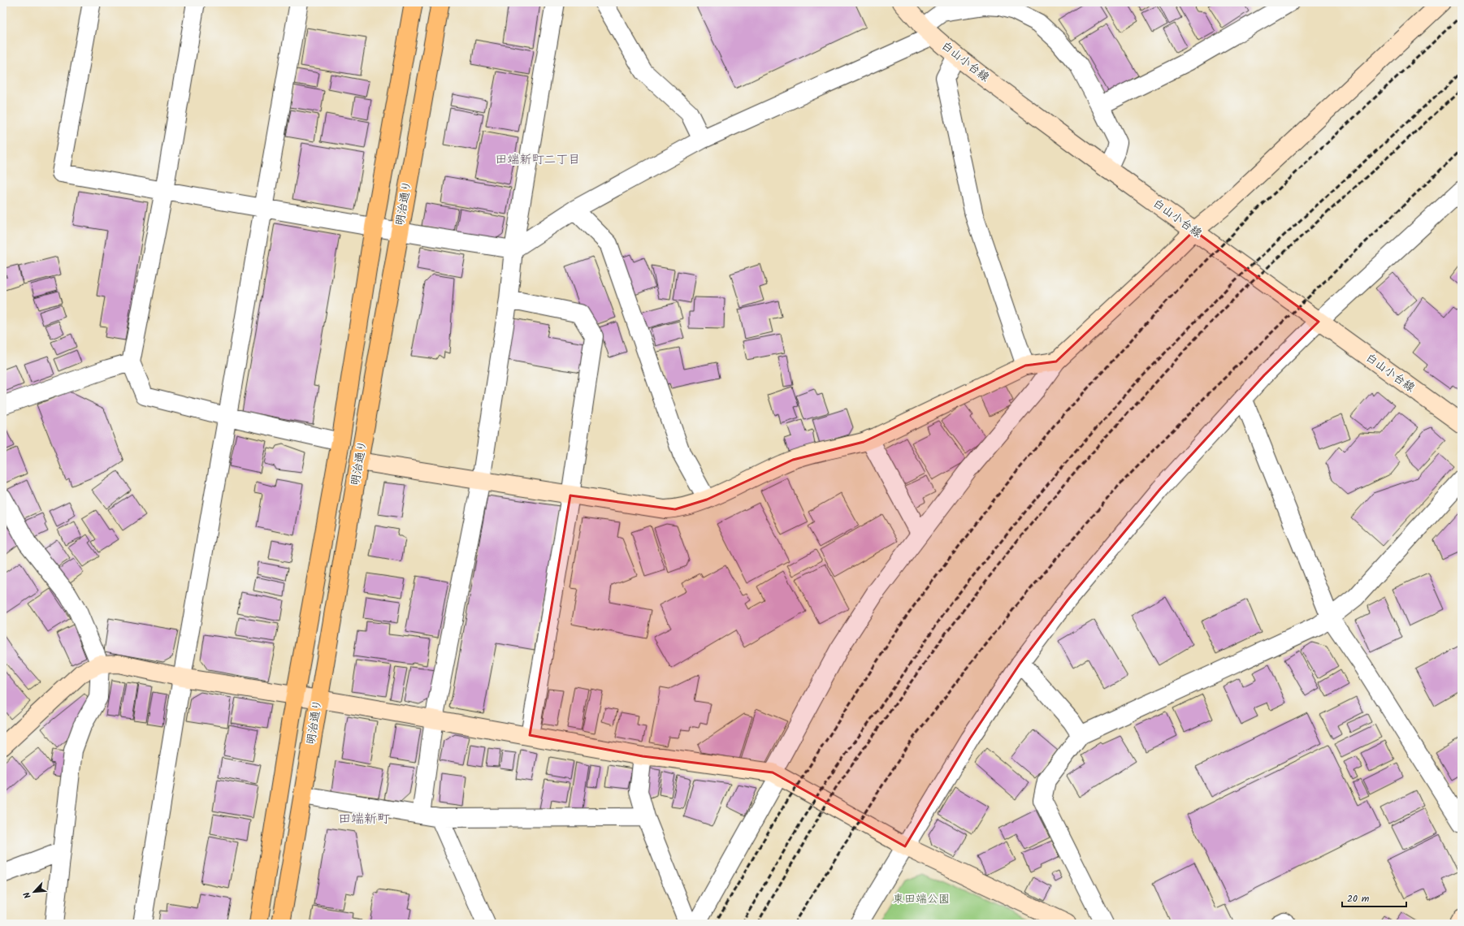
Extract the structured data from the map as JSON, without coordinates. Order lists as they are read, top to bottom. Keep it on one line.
{"streets":{"main road":["明治通り"],"street":["白山小台線"]},"districts":["田端新町二丁目","田端新町"],"parks":["東田端公園"],"scale_bar":"20 m","north":"bottom left"}
